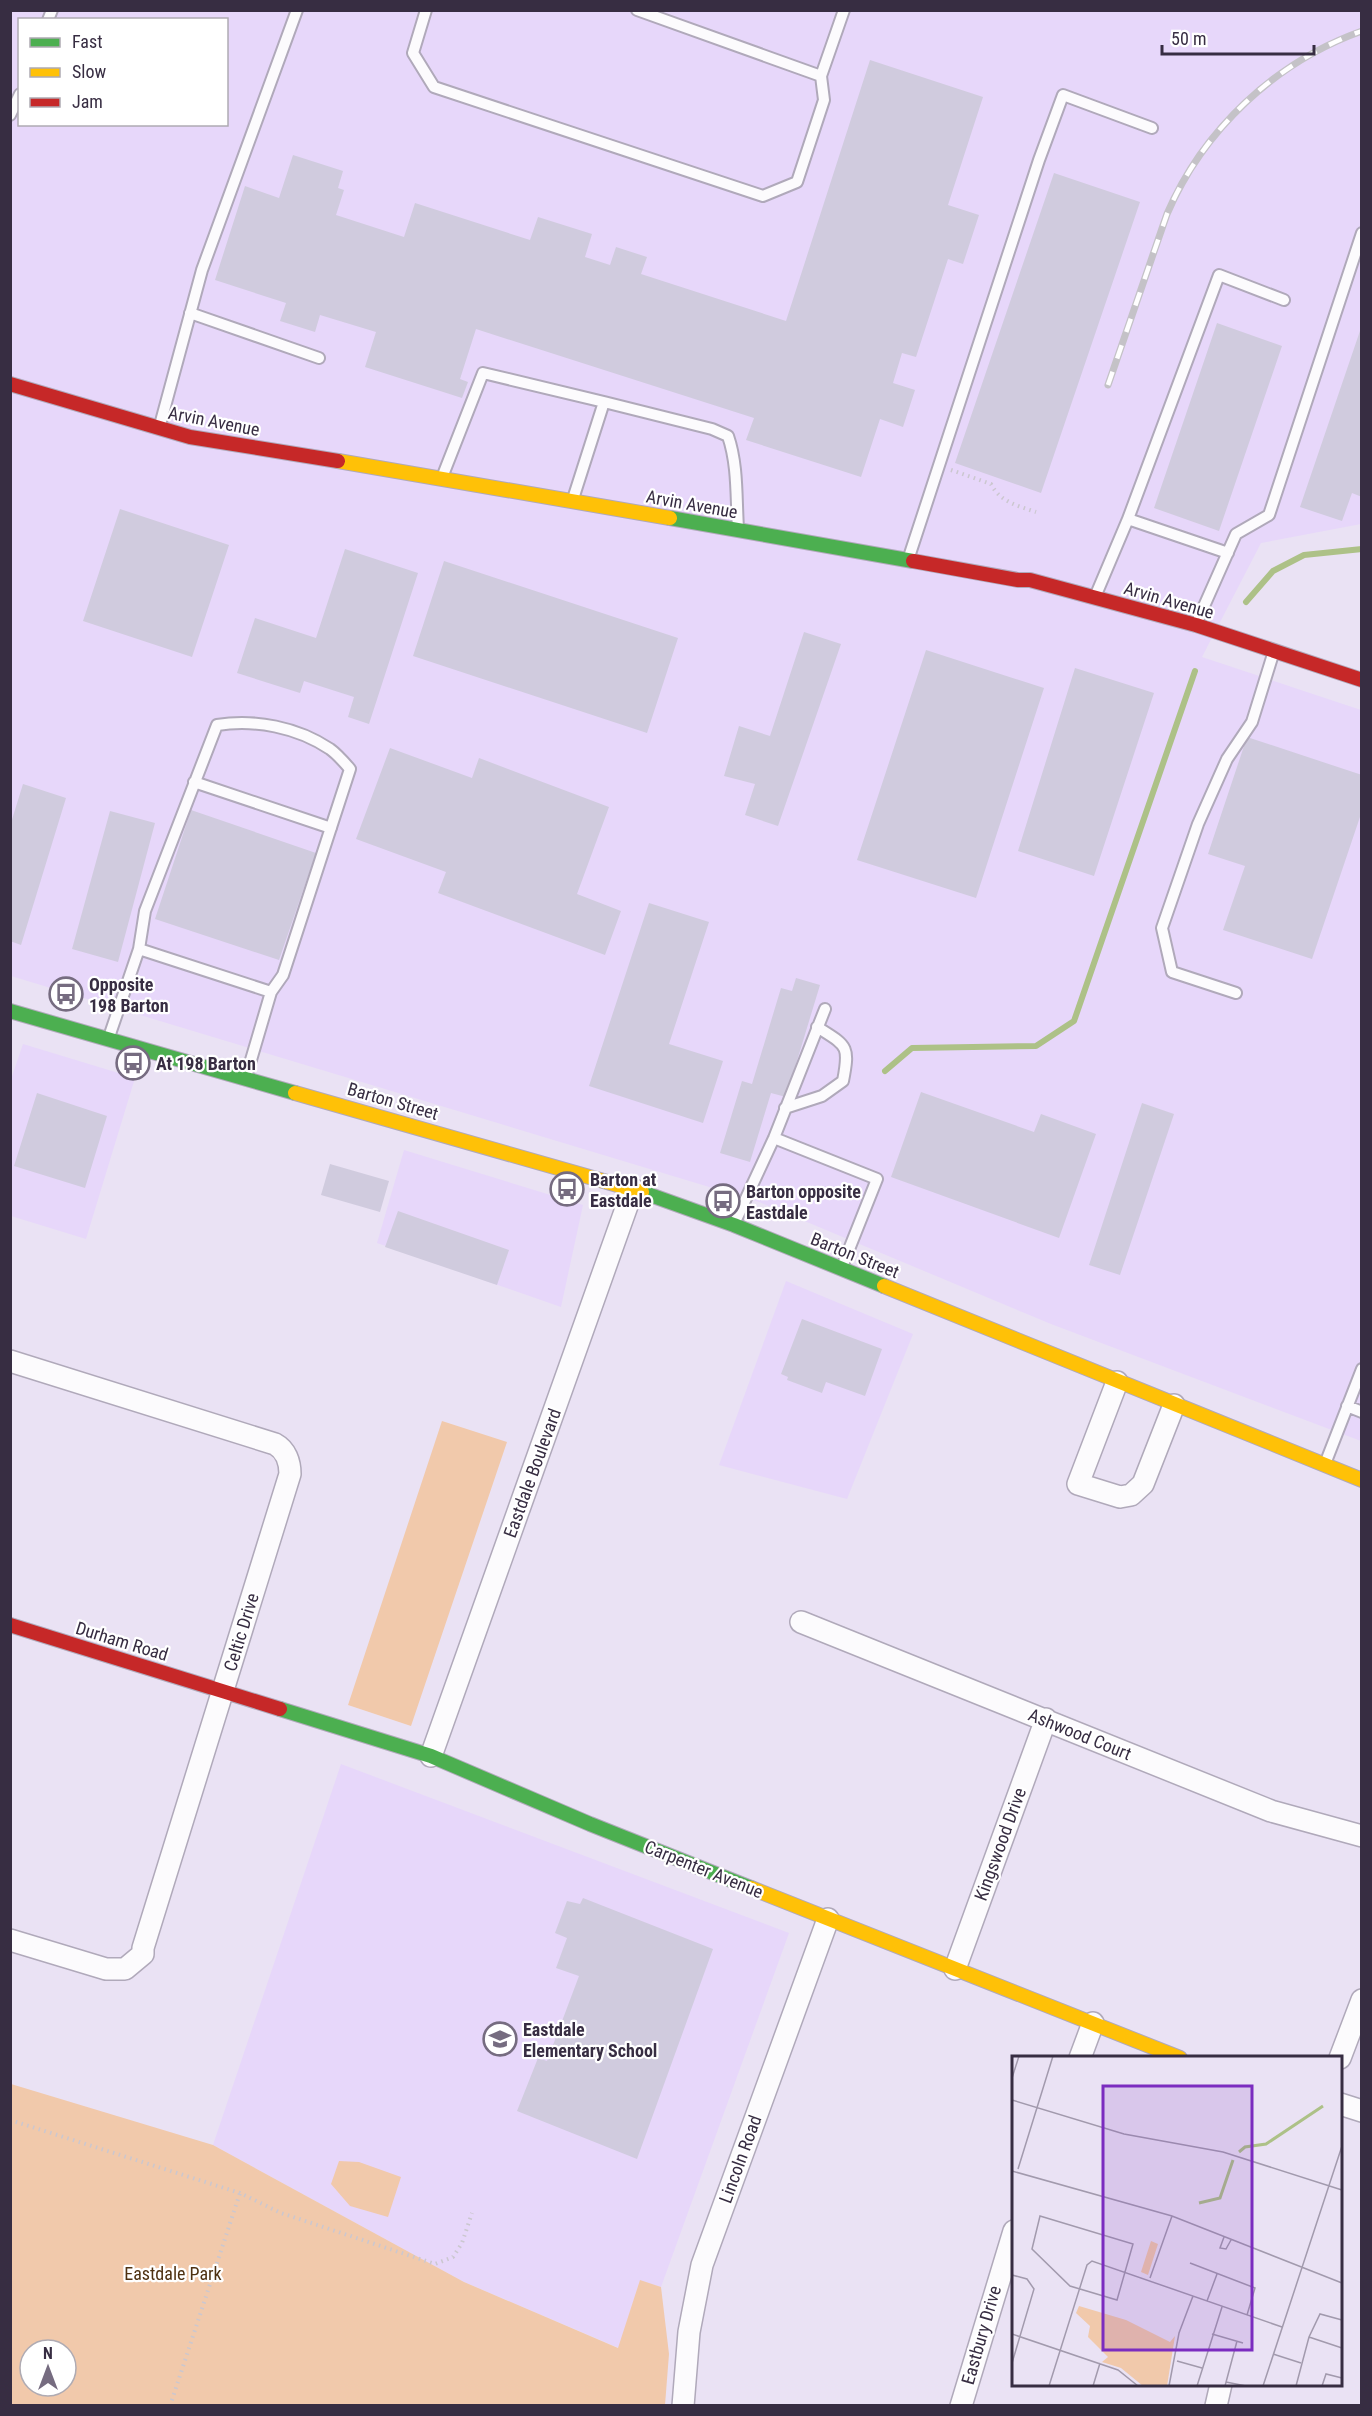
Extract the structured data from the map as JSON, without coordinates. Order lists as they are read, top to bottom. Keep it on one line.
{"streets":{"street":["Arvin Avenue","Barton Street","Eastdale Boulevard","Celtic Drive","Durham Road","Ashwood Court","Kingswood Drive","Carpenter Avenue","Lincoln Road","Eastbury Drive"]},"crossings":[["Barton Street","Eastdale Boulevard"],["Eastdale Boulevard","Carpenter Avenue"],["Celtic Drive","Durham Road"],["Celtic Drive","Carpenter Avenue"],["Durham Road","Carpenter Avenue"],["Ashwood Court","Kingswood Drive"],["Kingswood Drive","Carpenter Avenue"],["Carpenter Avenue","Lincoln Road"]],"parks":["Eastdale Park"],"places":{"bus stop":["Opposite 198 Barton","At 198 Barton","Barton at Eastdale","Barton opposite Eastdale"],"school or university":["Eastdale Elementary School"]},"legend":["Fast","Slow","Jam"],"scale_bar":"50 m","north":"top"}
